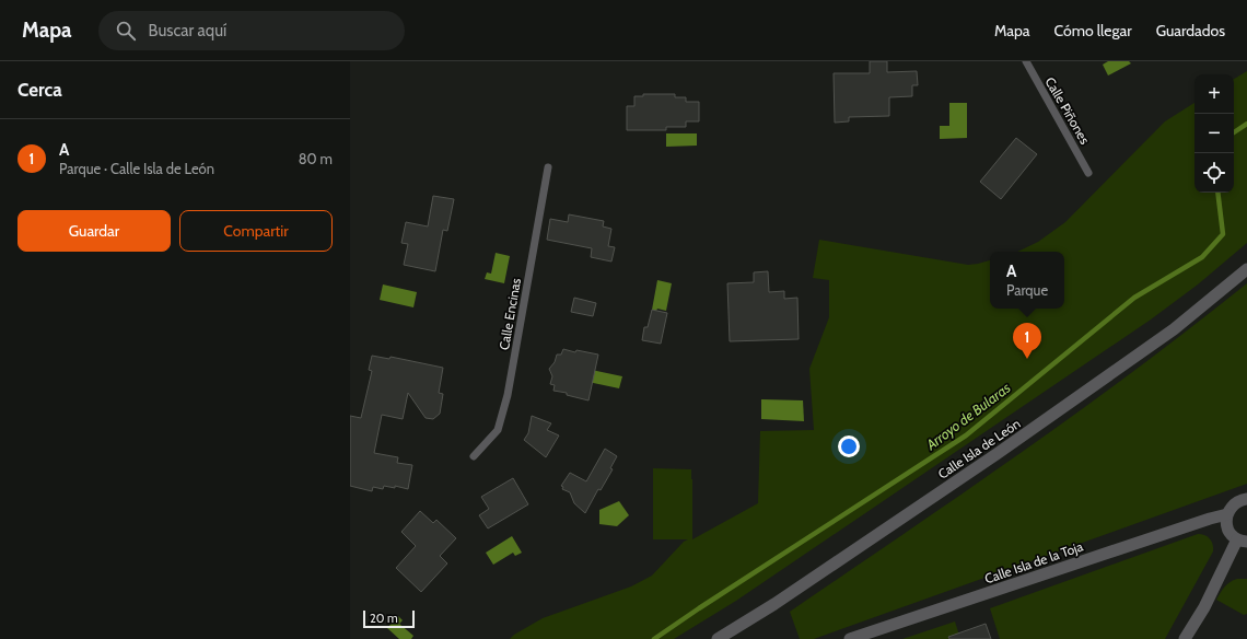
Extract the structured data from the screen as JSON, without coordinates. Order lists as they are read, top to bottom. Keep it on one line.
{"streets":{"street":["Calle Isla de León","Calle Isla de la Toja"],"lane":["Calle Piñones","Calle Encinas"]},"water":["Arroyo de Bularas"],"scale_bar":"20 m","page":{"header":"Mapa","search":"Buscar aquí","nav":["Mapa","Cómo llegar","Guardados"],"heading":"Cerca","map_buttons":["+","−"],"list":[{"mark":"1","name":"A","note":"Parque · Calle Isla de León","value":"80 m"}],"buttons":["Guardar","Compartir"],"popup":["A","Parque"],"pins":"1","scale":"20 m"}}
